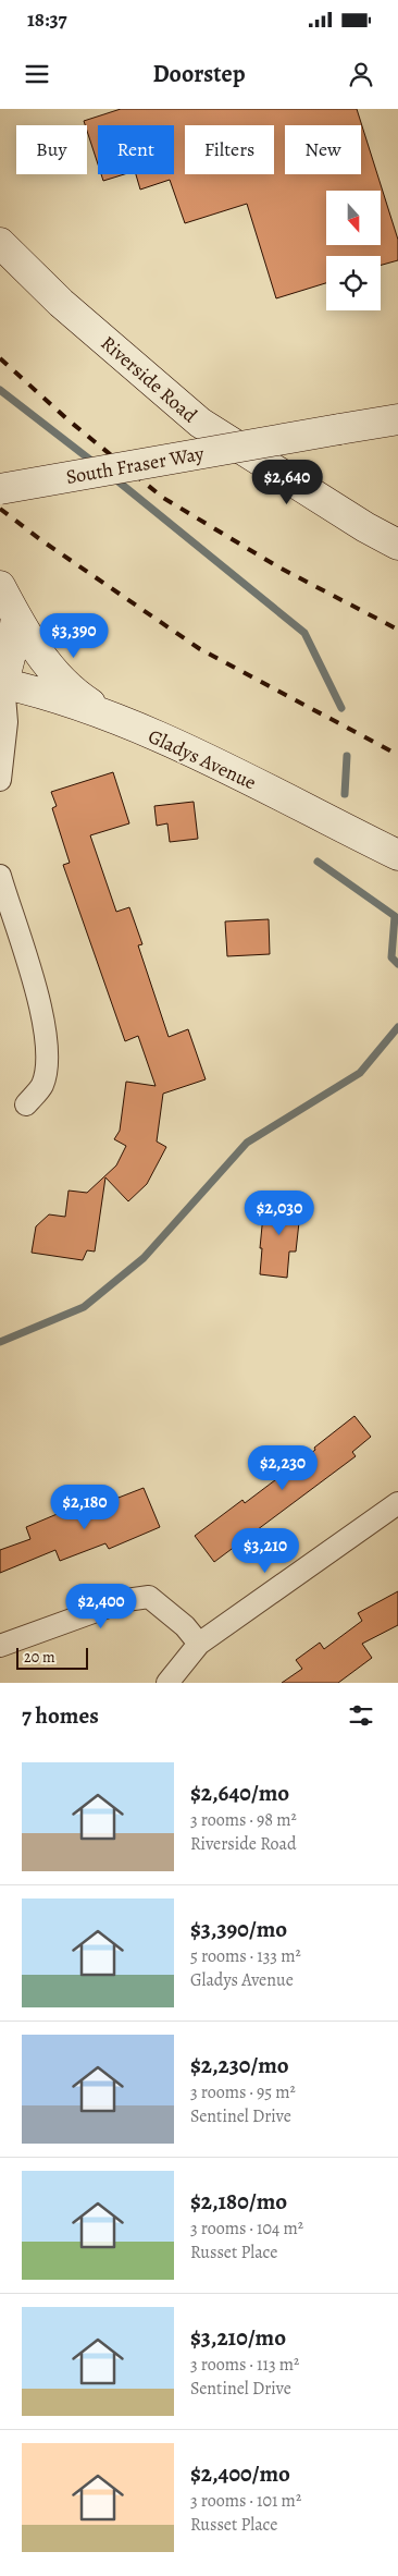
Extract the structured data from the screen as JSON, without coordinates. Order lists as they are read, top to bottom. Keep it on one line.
{"streets":{"street":["Riverside Road","South Fraser Way","Gladys Avenue"]},"scale_bar":"20 m","north":"bottom","page":{"status":"18:37","header":"Doorstep","chip":["Buy","Rent","Filters","New"],"price":["$2,640","$3,390","$2,030","$2,230","$2,180","$3,210","$2,400"],"scale":"20 m","heading":"7 homes","list":[{"name":"$2,640/mo","note":"3 rooms · 98 m² · Riverside Road"},{"name":"$3,390/mo","note":"5 rooms · 133 m² · Gladys Avenue"},{"name":"$2,230/mo","note":"3 rooms · 95 m² · Sentinel Drive"},{"name":"$2,180/mo","note":"3 rooms · 104 m² · Russet Place"},{"name":"$3,210/mo","note":"3 rooms · 113 m² · Sentinel Drive"},{"name":"$2,400/mo","note":"3 rooms · 101 m² · Russet Place"}]}}
